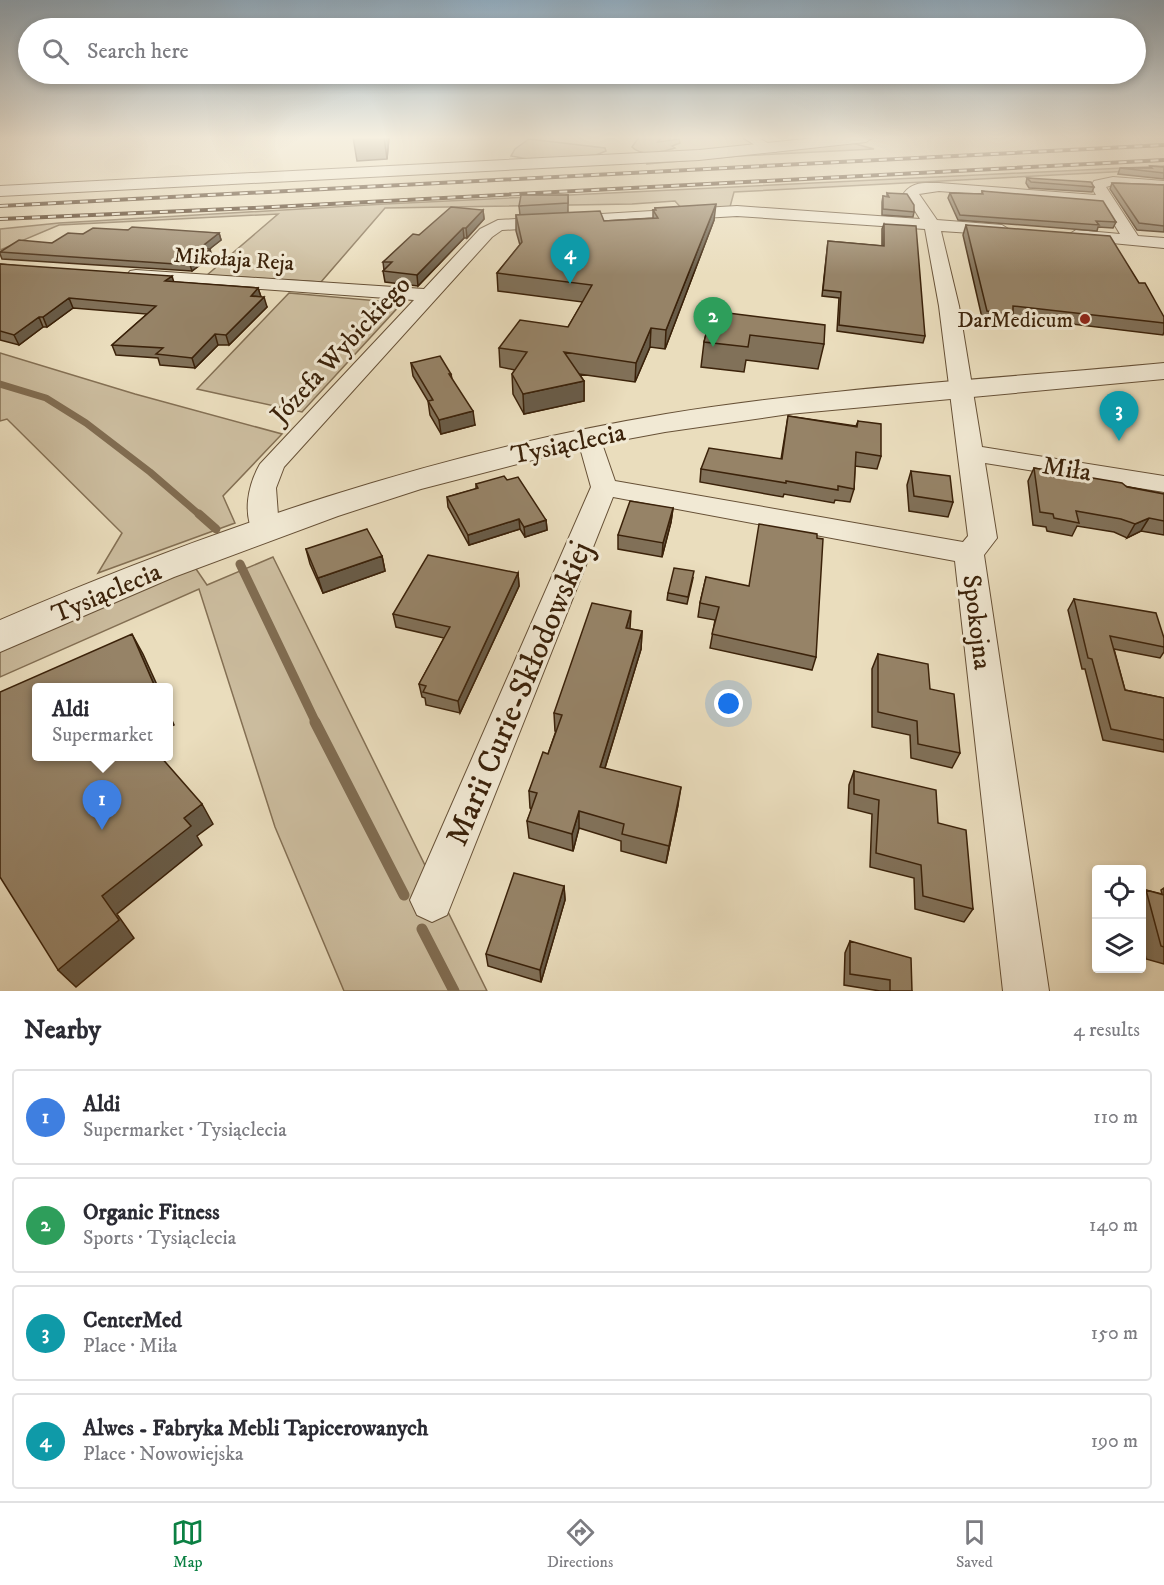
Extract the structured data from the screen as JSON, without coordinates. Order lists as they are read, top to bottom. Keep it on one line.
{"streets":{"street":["Mikołaja Reja","Józefa Wybickiego","Tysiąclecia","Miła","Spokojna","Marii Curie-Skłodowskiej"]},"crossings":[["Mikołaja Reja","Józefa Wybickiego"],["Józefa Wybickiego","Tysiąclecia"],["Józefa Wybickiego","Spokojna"],["Tysiąclecia","Spokojna"],["Miła","Spokojna"]],"places":["DarMedicum"],"page":{"search":"Search here","pins":["4","2","3","1"],"popup":["Aldi","Supermarket"],"heading":["Nearby","4 results"],"list":[{"mark":"1","name":"Aldi","note":"Supermarket · Tysiąclecia","value":"110 m"},{"mark":"2","name":"Organic Fitness","note":"Sports · Tysiąclecia","value":"140 m"},{"mark":"3","name":"CenterMed","note":"Place · Miła","value":"150 m"},{"mark":"4","name":"Alwes - Fabryka Mebli Tapicerowanych","note":"Place · Nowowiejska","value":"190 m"}],"nav":["Map","Directions","Saved"]}}
